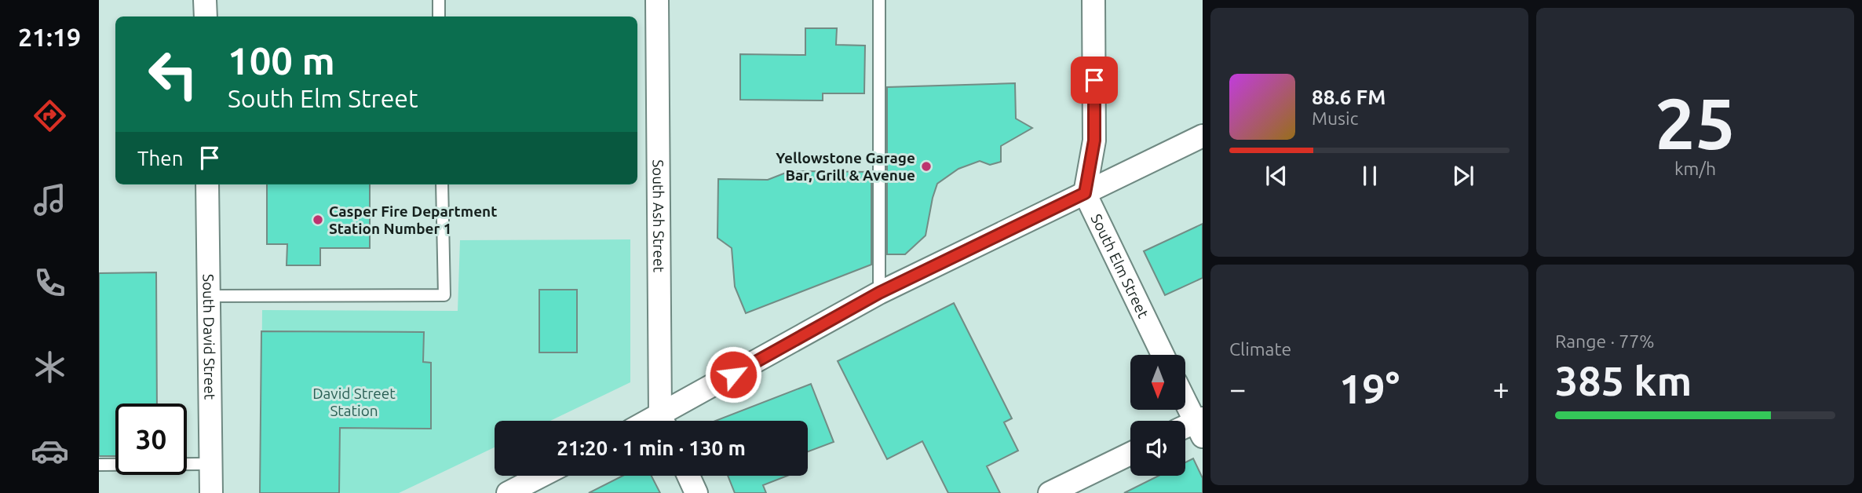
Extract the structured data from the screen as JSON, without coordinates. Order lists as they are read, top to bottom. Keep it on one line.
{"streets":{"street":["South Ash Street","South Elm Street","South David Street"]},"parks":["David Street Station"],"places":["Yellowstone Garage Bar, Grill & Avenue","Casper Fire Department Station Number 1"],"north":"bottom","page":{"tabs":"21:19","tile":[["25","km/h"],"Climate",["Range · 77%","385 km"]],"turn":["100 m","South Elm Street"],"song":["88.6 FM","Music"],"then":"Then","heat":["−","19°","+"],"limit":"30","trip":"21:20 · 1 min · 130 m"}}
